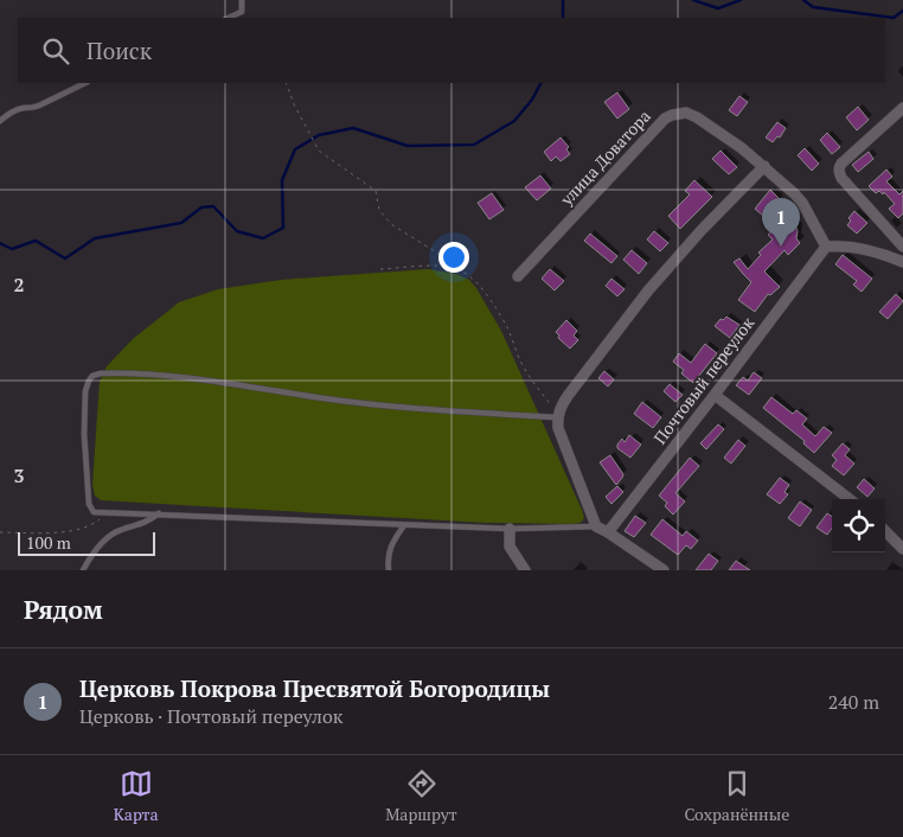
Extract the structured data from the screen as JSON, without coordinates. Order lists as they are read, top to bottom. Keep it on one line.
{"streets":{"street":["улица Доватора","Почтовый переулок"]},"crossings":[["улица Доватора","Почтовый переулок"]],"scale_bar":"100 m","page":{"search":"Поиск","pins":"1","scale":"100 m","heading":"Рядом","list":[{"mark":"1","name":"Церковь Покрова Пресвятой Богородицы","note":"Церковь · Почтовый переулок","value":"240 m"}],"nav":["Карта","Маршрут","Сохранённые"]},"grid":{"rows":["2","3"]}}
